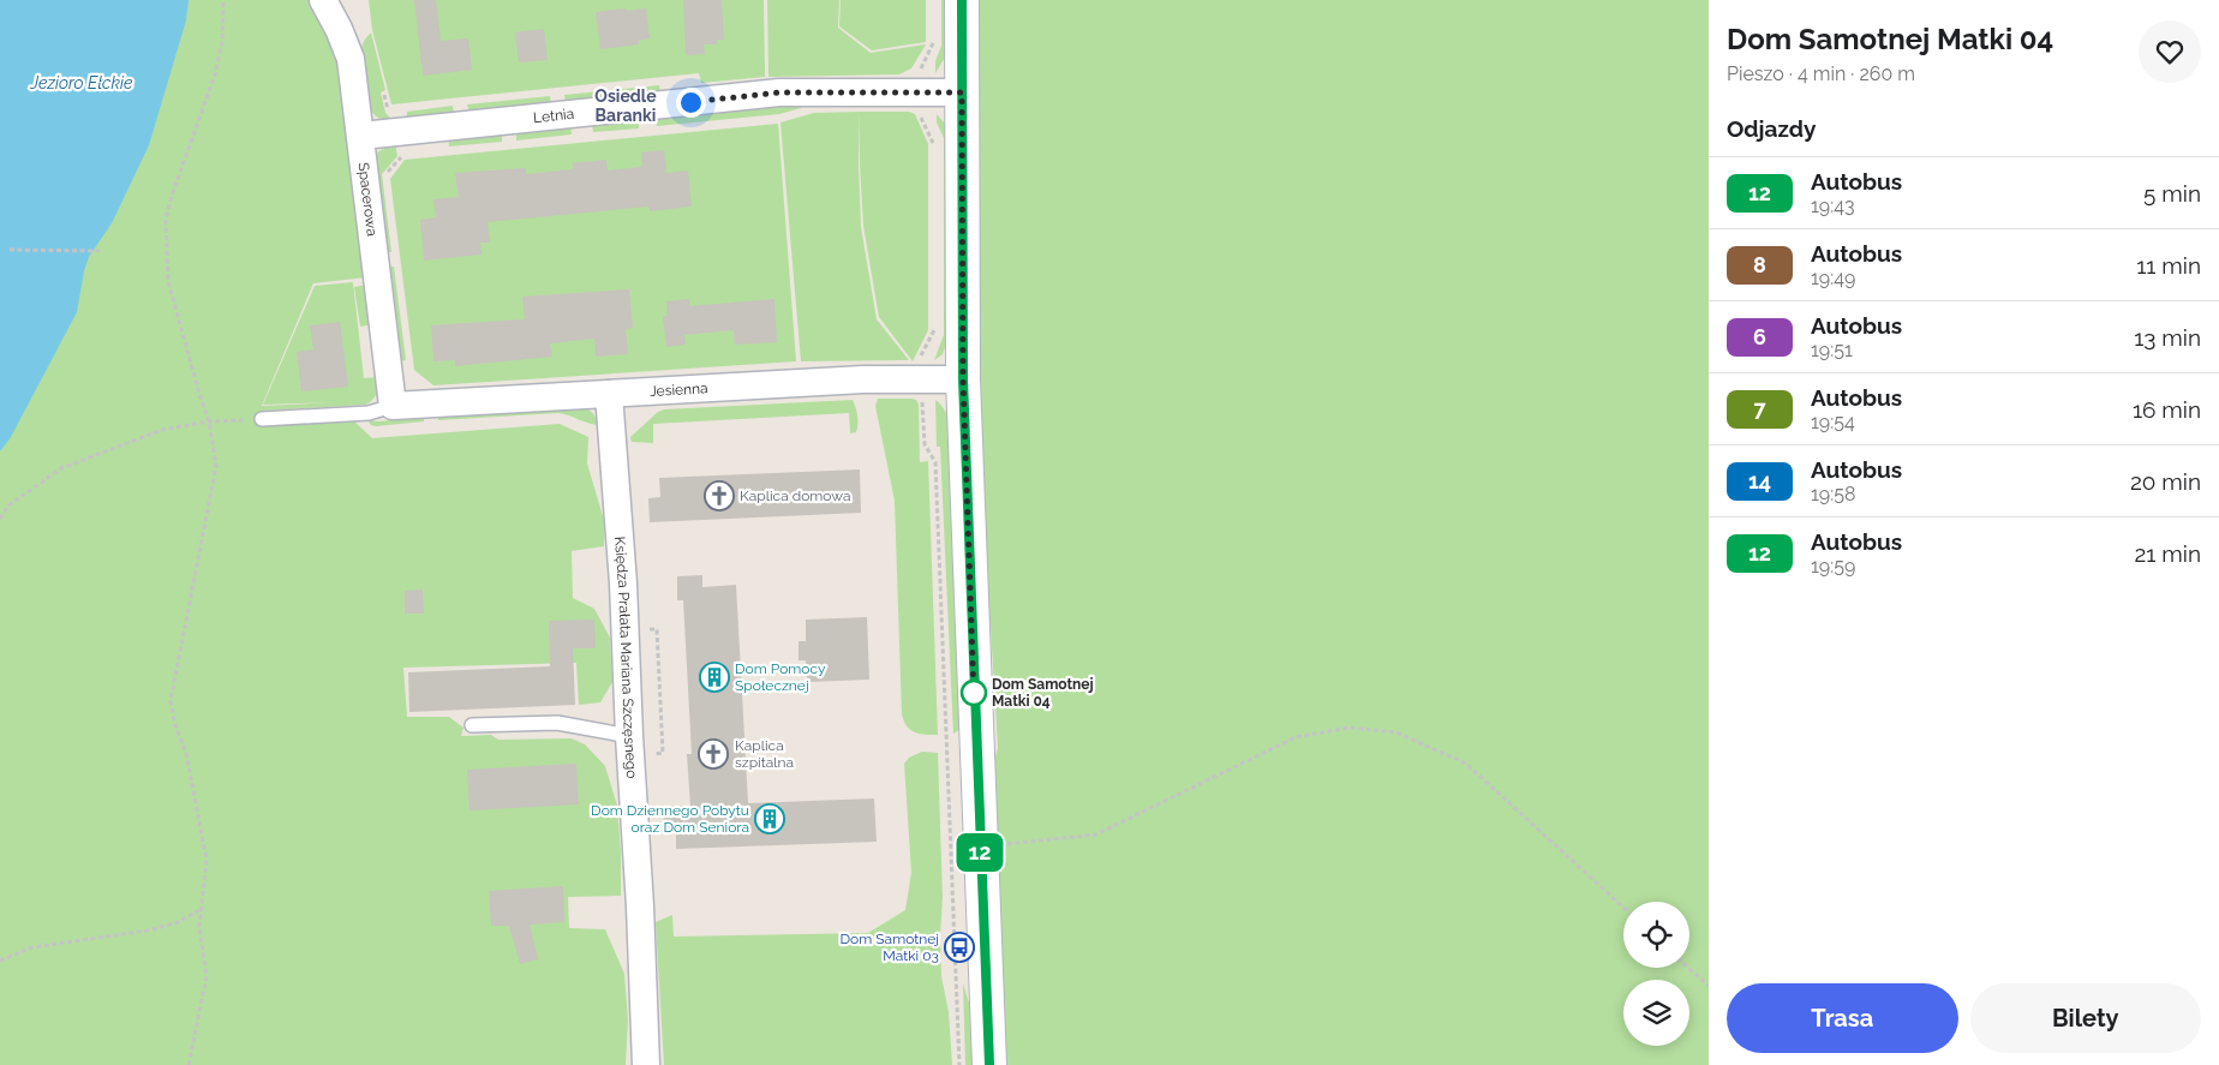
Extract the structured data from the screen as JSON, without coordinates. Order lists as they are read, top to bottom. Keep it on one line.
{"streets":{"street":["Letnia","Spacerowa","Jesienna","Księdza Prałata Mariana Szczęsnego"]},"crossings":[["Letnia","Spacerowa"],["Spacerowa","Jesienna"],["Jesienna","Księdza Prałata Mariana Szczęsnego"]],"districts":["Osiedle Baranki"],"water":["Jezioro Ełckie"],"places":{"church":["Kaplica domowa","Kaplica szpitalna"],"building":["Dom Pomocy Społecznej","Dom Dziennego Pobytu oraz Dom Seniora"],"other":["Dom Samotnej Matki 04"],"bus stop":["Dom Samotnej Matki 03"]},"lines":["bus line 12"],"page":{"on_map":"12","heading":[["Dom Samotnej Matki 04","Pieszo · 4 min · 260 m"],"Odjazdy"],"list":[{"mark":"12","name":"Autobus","note":"19:43","value":"5 min"},{"mark":"8","name":"Autobus","note":"19:49","value":"11 min"},{"mark":"6","name":"Autobus","note":"19:51","value":"13 min"},{"mark":"7","name":"Autobus","note":"19:54","value":"16 min"},{"mark":"14","name":"Autobus","note":"19:58","value":"20 min"},{"mark":"12","name":"Autobus","note":"19:59","value":"21 min"}],"buttons":["Trasa","Bilety"]}}
